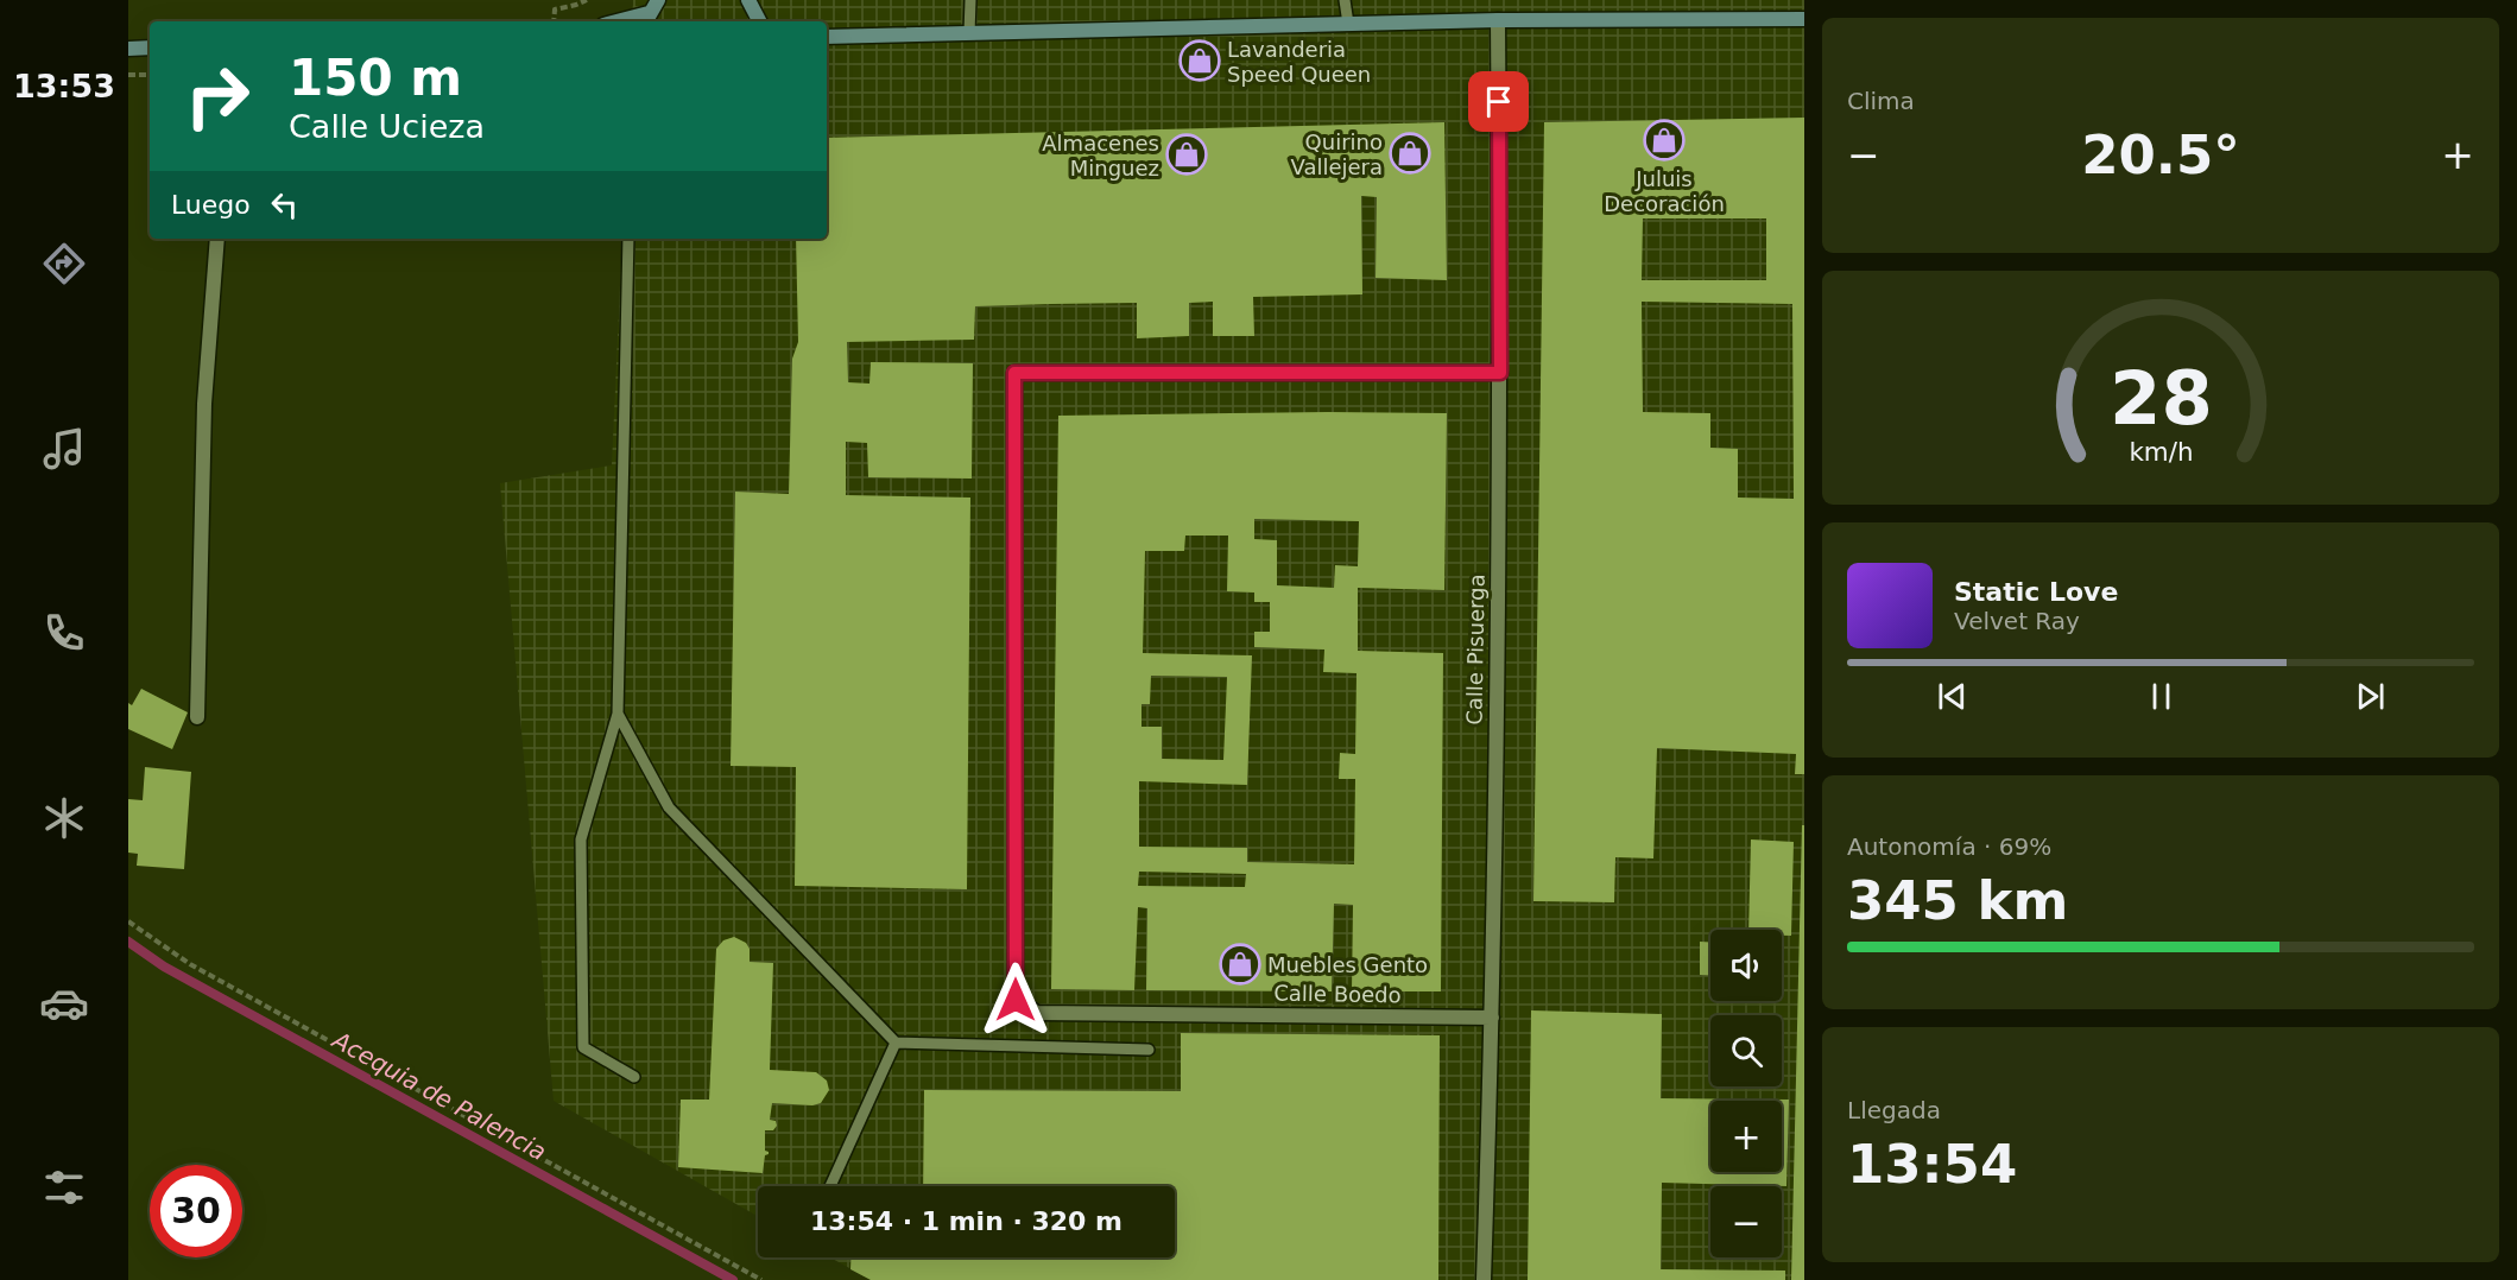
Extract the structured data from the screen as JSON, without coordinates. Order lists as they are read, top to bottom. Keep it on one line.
{"streets":{"street":["Calle Pisuerga","Calle Boedo"]},"crossings":[["Calle Pisuerga","Calle Boedo"]],"water":["Acequia de Palencia"],"places":{"shop":["Lavanderia Speed Queen","Juluis Decoración","Quirino Vallejera","Almacenes Minguez","Muebles Gento"]},"page":{"tabs":"13:53","tile":["Clima",["Autonomía · 69%","345 km"],["Llegada","13:54"]],"turn":["150 m","Calle Ucieza"],"heat":["−","20.5°","+"],"then":"Luego","song":["Static Love","Velvet Ray"],"map_buttons":["+","−"],"limit":"30","trip":"13:54 · 1 min · 320 m","gauge":["28","km/h"]}}
